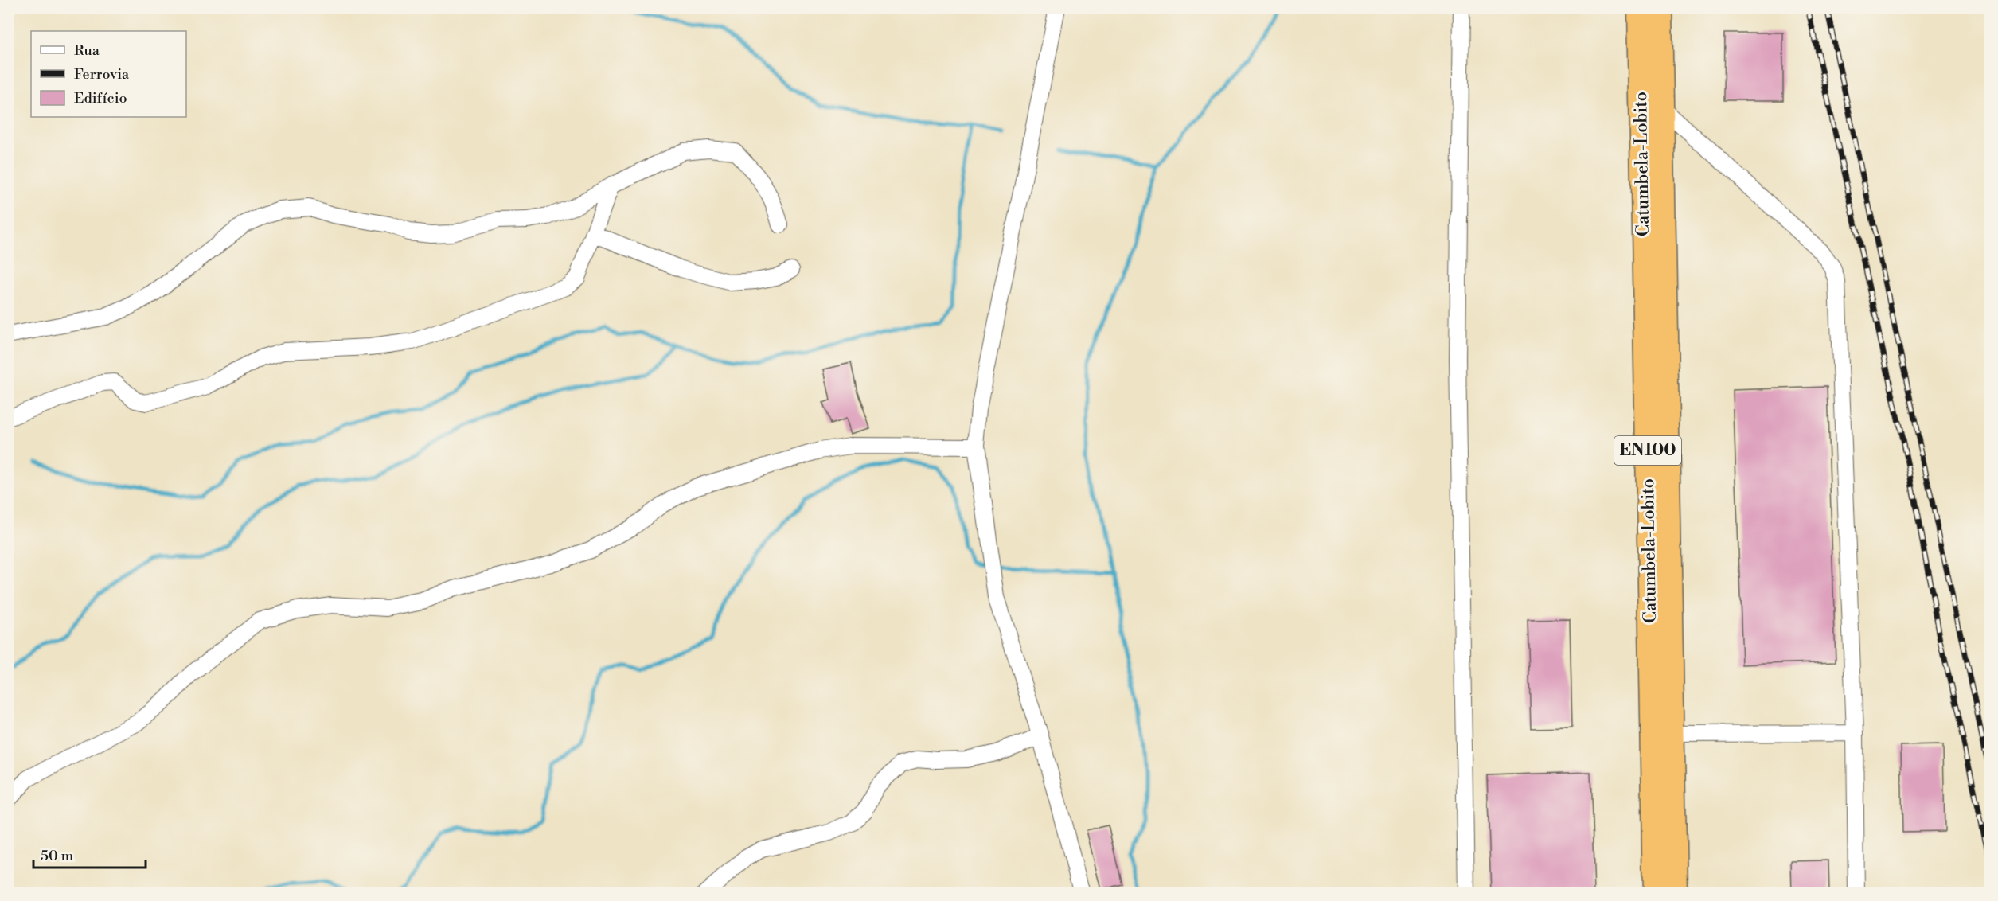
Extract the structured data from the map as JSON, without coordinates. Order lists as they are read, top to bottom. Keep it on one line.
{"streets":{"highway":["Catumbela-Lobito","EN100"]},"legend":["Rua","Ferrovia","Edifício"],"scale_bar":"50 m"}
